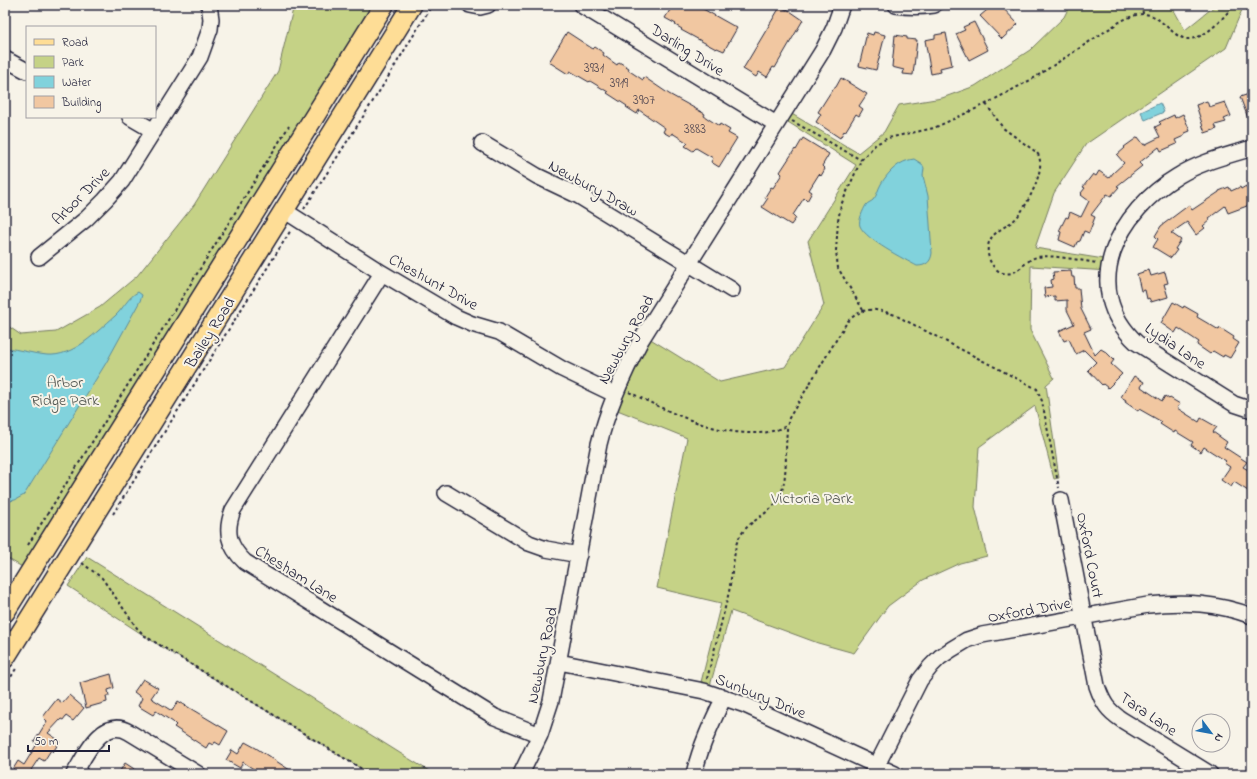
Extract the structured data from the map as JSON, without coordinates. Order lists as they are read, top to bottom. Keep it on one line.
{"streets":{"main road":["Bailey Road"],"street":["Darling Drive","Newbury Draw","Arbor Drive","Cheshunt Drive","Newbury Road","Lydia Lane","Oxford Court","Chesham Lane","Oxford Drive","Sunbury Drive","Tara Lane"]},"crossings":[["Darling Drive","Newbury Road"],["Newbury Draw","Newbury Road"],["Cheshunt Drive","Bailey Road"],["Cheshunt Drive","Newbury Road"],["Cheshunt Drive","Chesham Lane"],["Newbury Road","Chesham Lane"],["Newbury Road","Sunbury Drive"],["Oxford Court","Oxford Drive"],["Oxford Court","Tara Lane"],["Oxford Drive","Sunbury Drive"],["Oxford Drive","Tara Lane"]],"parks":["Arbor Ridge Park","Victoria Park"],"house_numbers":["3931","3919","3907","3883"],"legend":["Road","Park","Water","Building"],"scale_bar":"50 m","north":"bottom right"}
